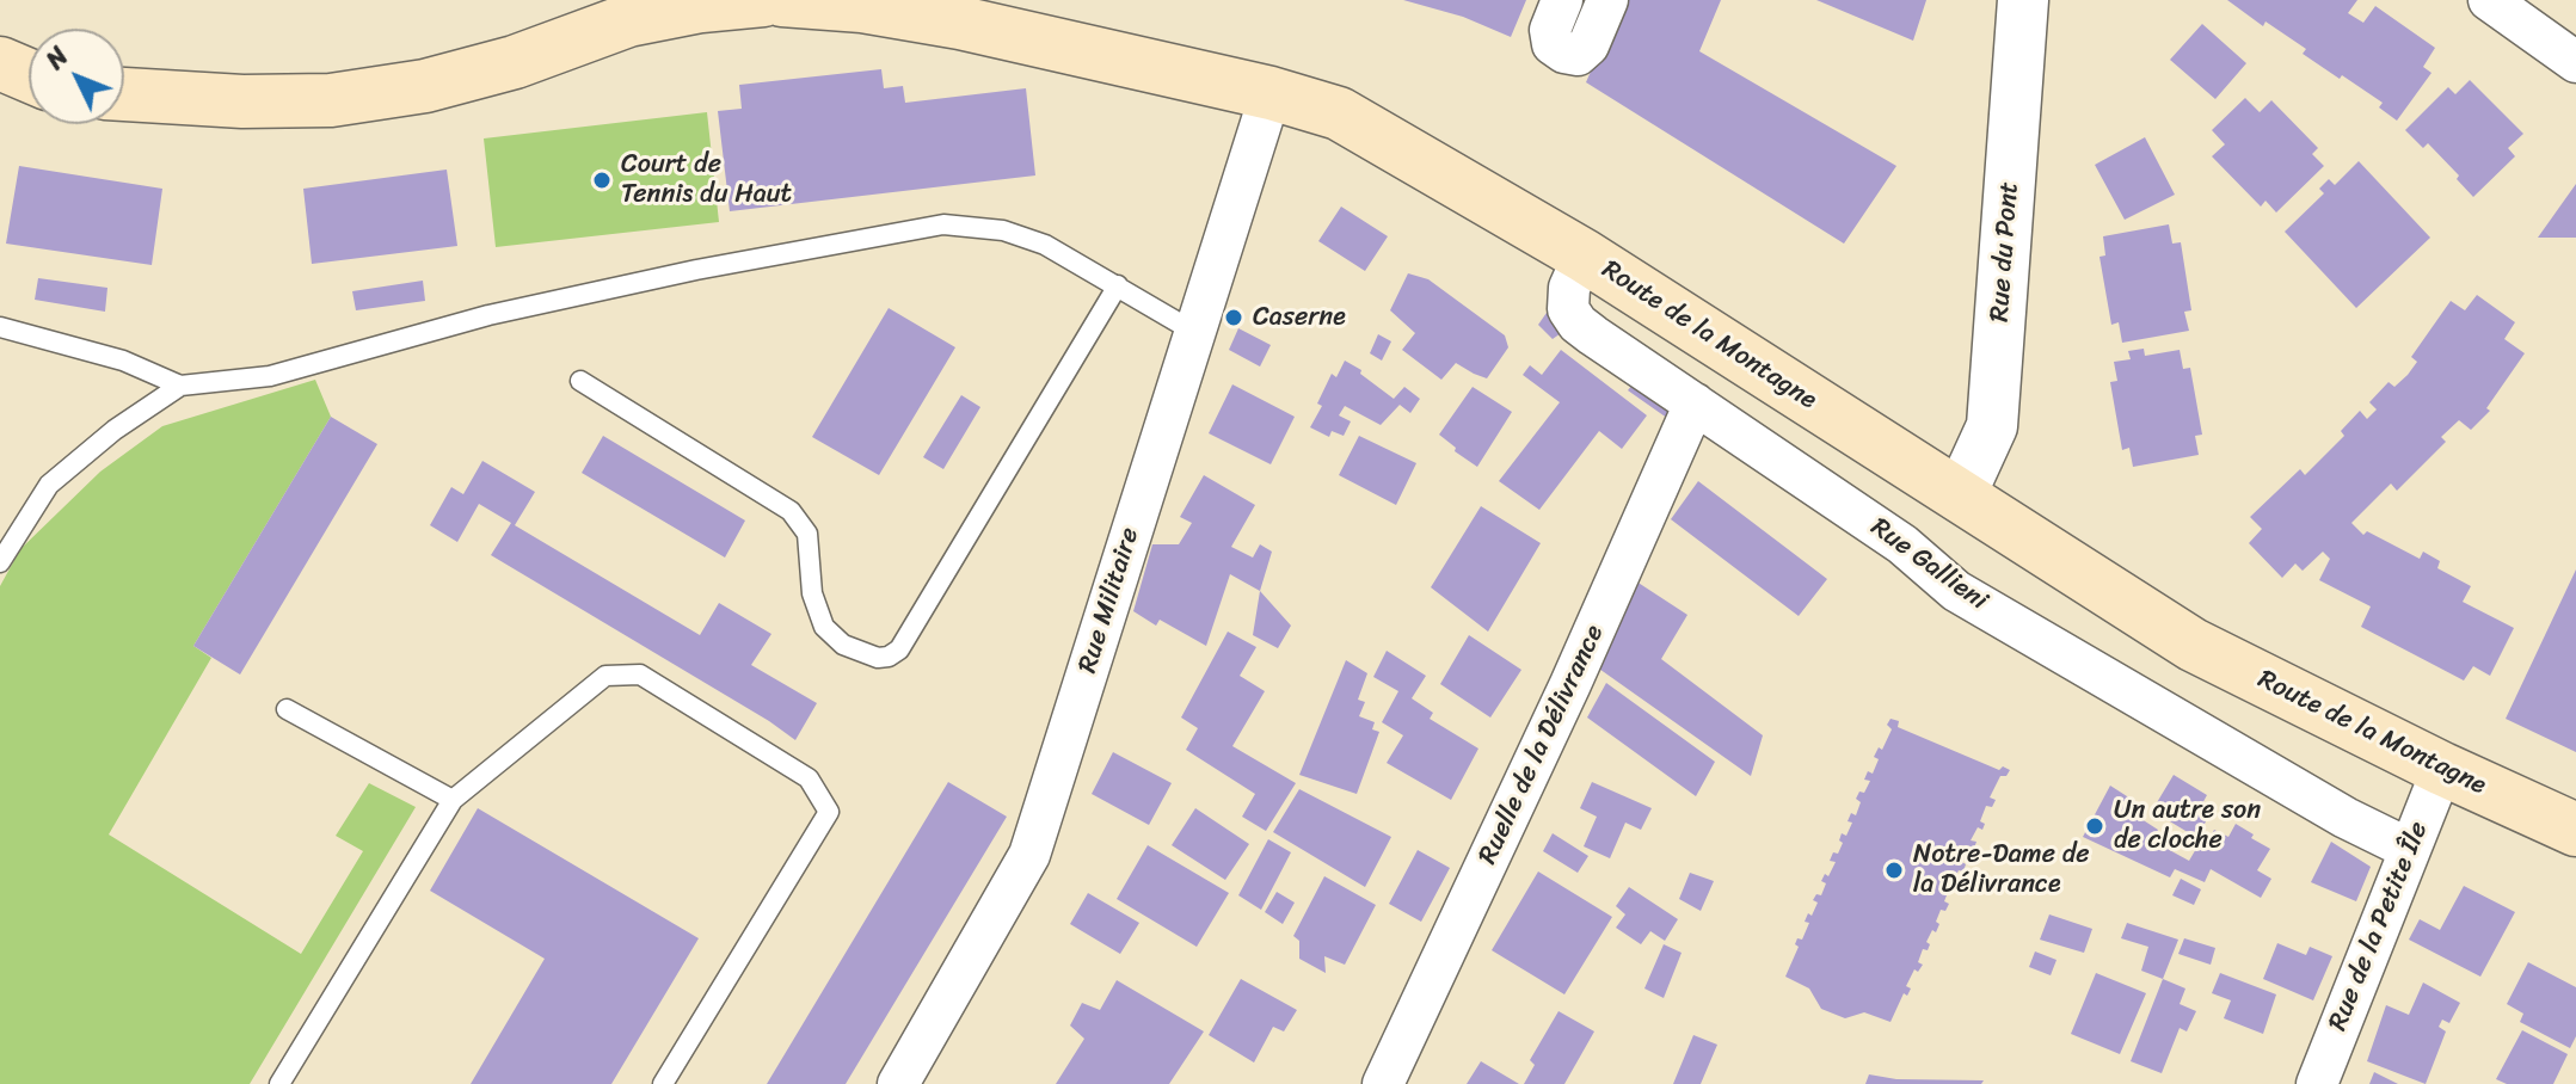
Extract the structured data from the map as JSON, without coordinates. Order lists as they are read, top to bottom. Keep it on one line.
{"streets":{"main road":["Route de la Montagne"],"street":["Rue du Pont","Rue Gallieni","Rue Militaire","Ruelle de la Délivrance","Rue de la Petite Île"]},"crossings":[["Rue du Pont","Route de la Montagne"],["Route de la Montagne","Rue Gallieni"],["Route de la Montagne","Rue Militaire"],["Route de la Montagne","Rue de la Petite Île"],["Rue Gallieni","Ruelle de la Délivrance"],["Rue Gallieni","Rue de la Petite Île"]],"places":["Court de Tennis du Haut","Caserne","Un autre son de cloche","Notre-Dame de la Délivrance"],"north":"top left"}
